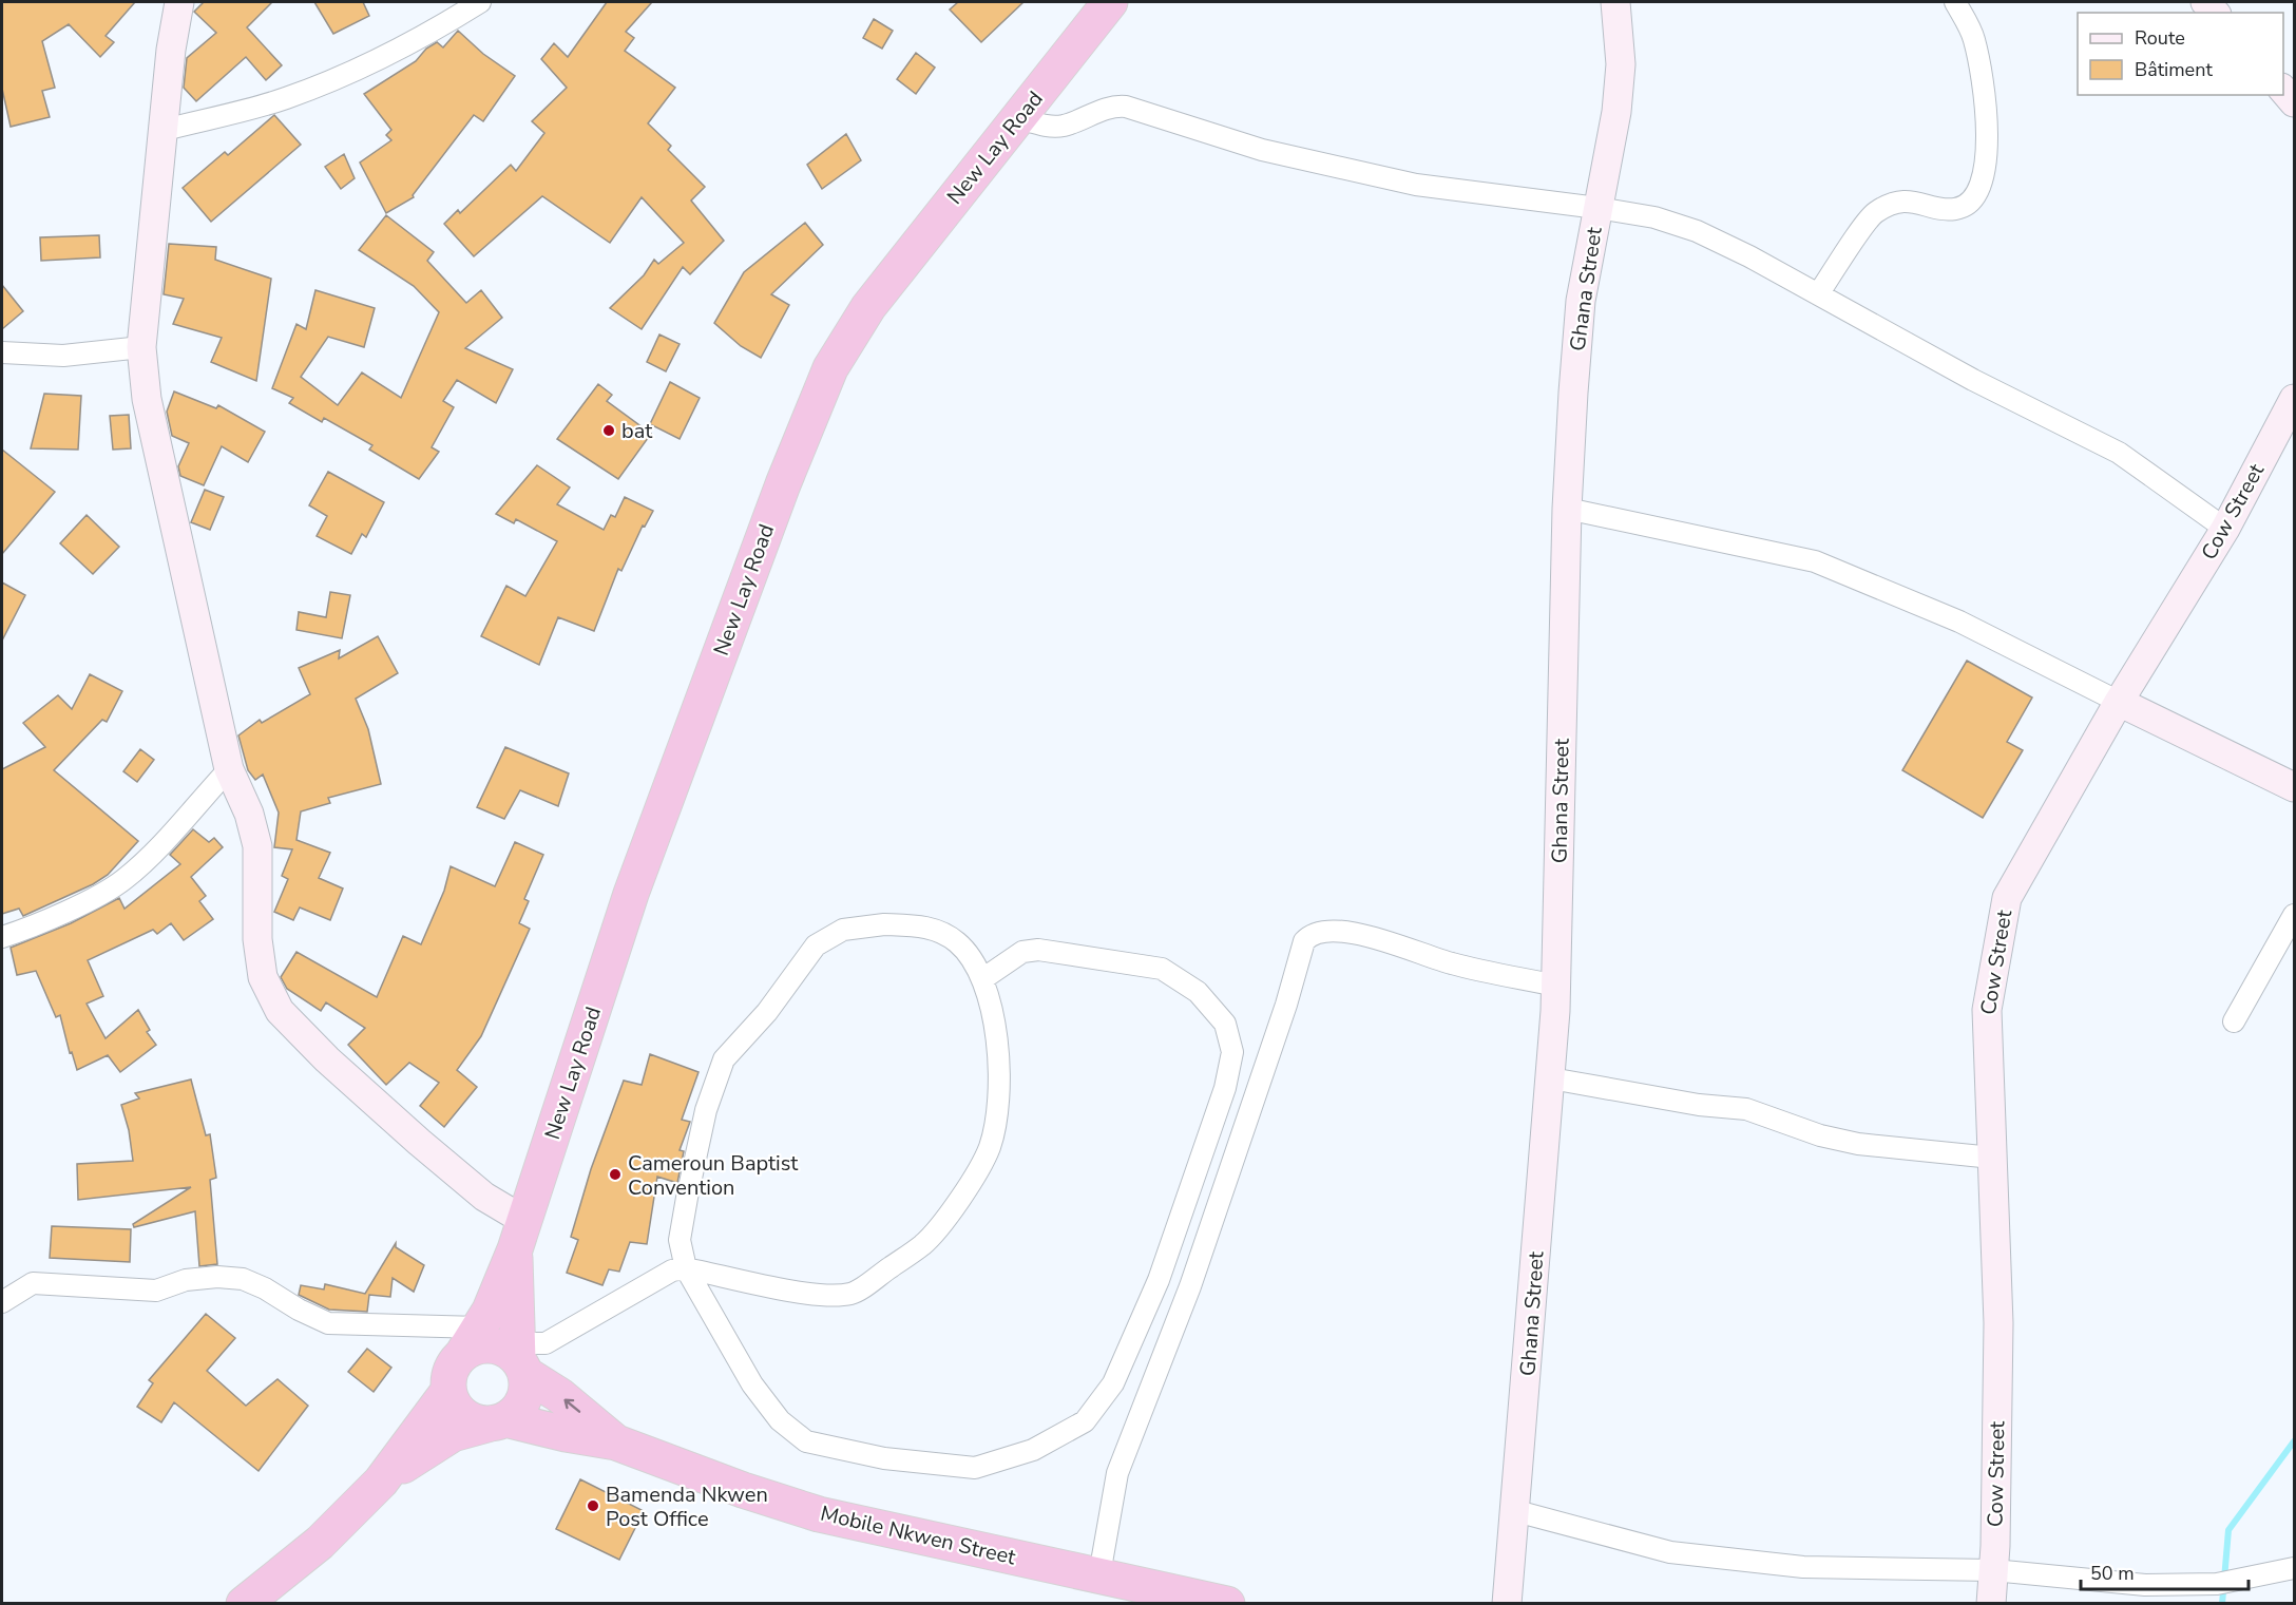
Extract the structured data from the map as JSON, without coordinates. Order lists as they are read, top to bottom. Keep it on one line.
{"streets":{"highway":["New Lay Road","Mobile Nkwen Street"],"street":["Ghana Street","Cow Street"]},"places":["bat","Cameroun Baptist Convention","Bamenda Nkwen Post Office"],"legend":["Route","Bâtiment"],"scale_bar":"50 m"}
